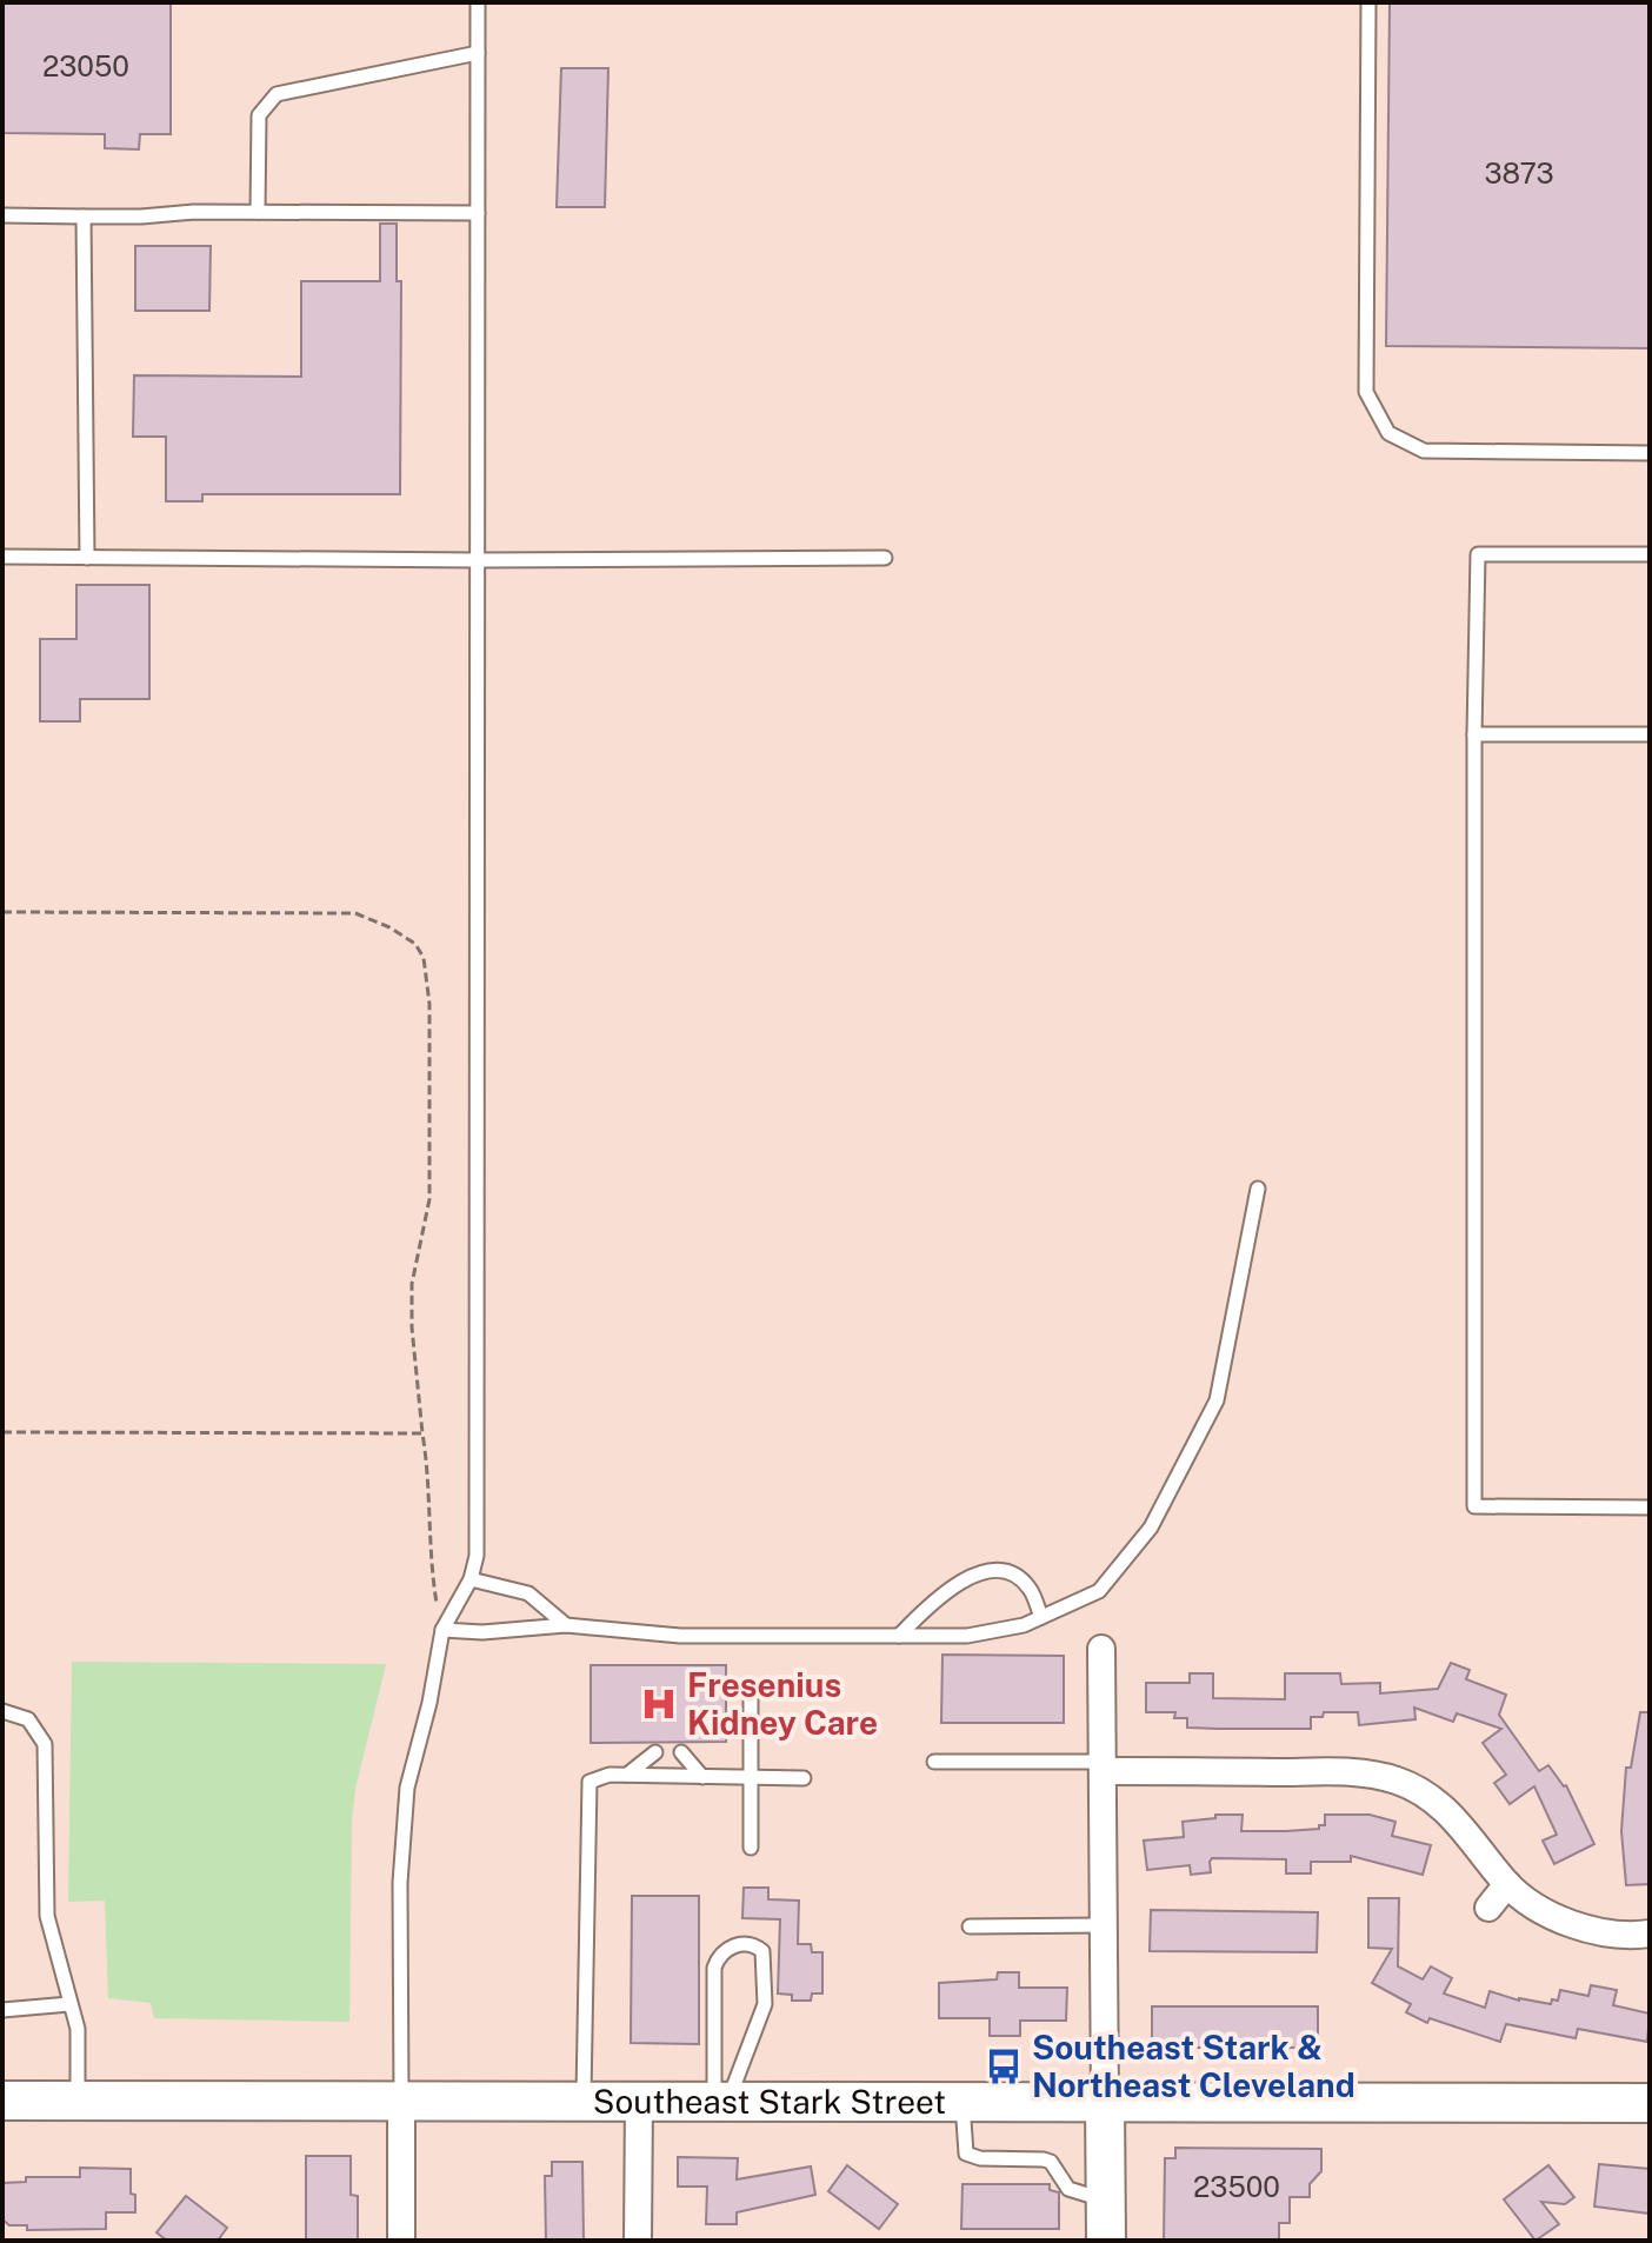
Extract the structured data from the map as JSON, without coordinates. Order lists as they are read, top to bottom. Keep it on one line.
{"streets":{"main road":["Southeast Stark Street"]},"places":{"hospital":["Fresenius Kidney Care"],"bus stop":["Southeast Stark & Northeast Cleveland"]},"house_numbers":["23050","3873","23500"]}
